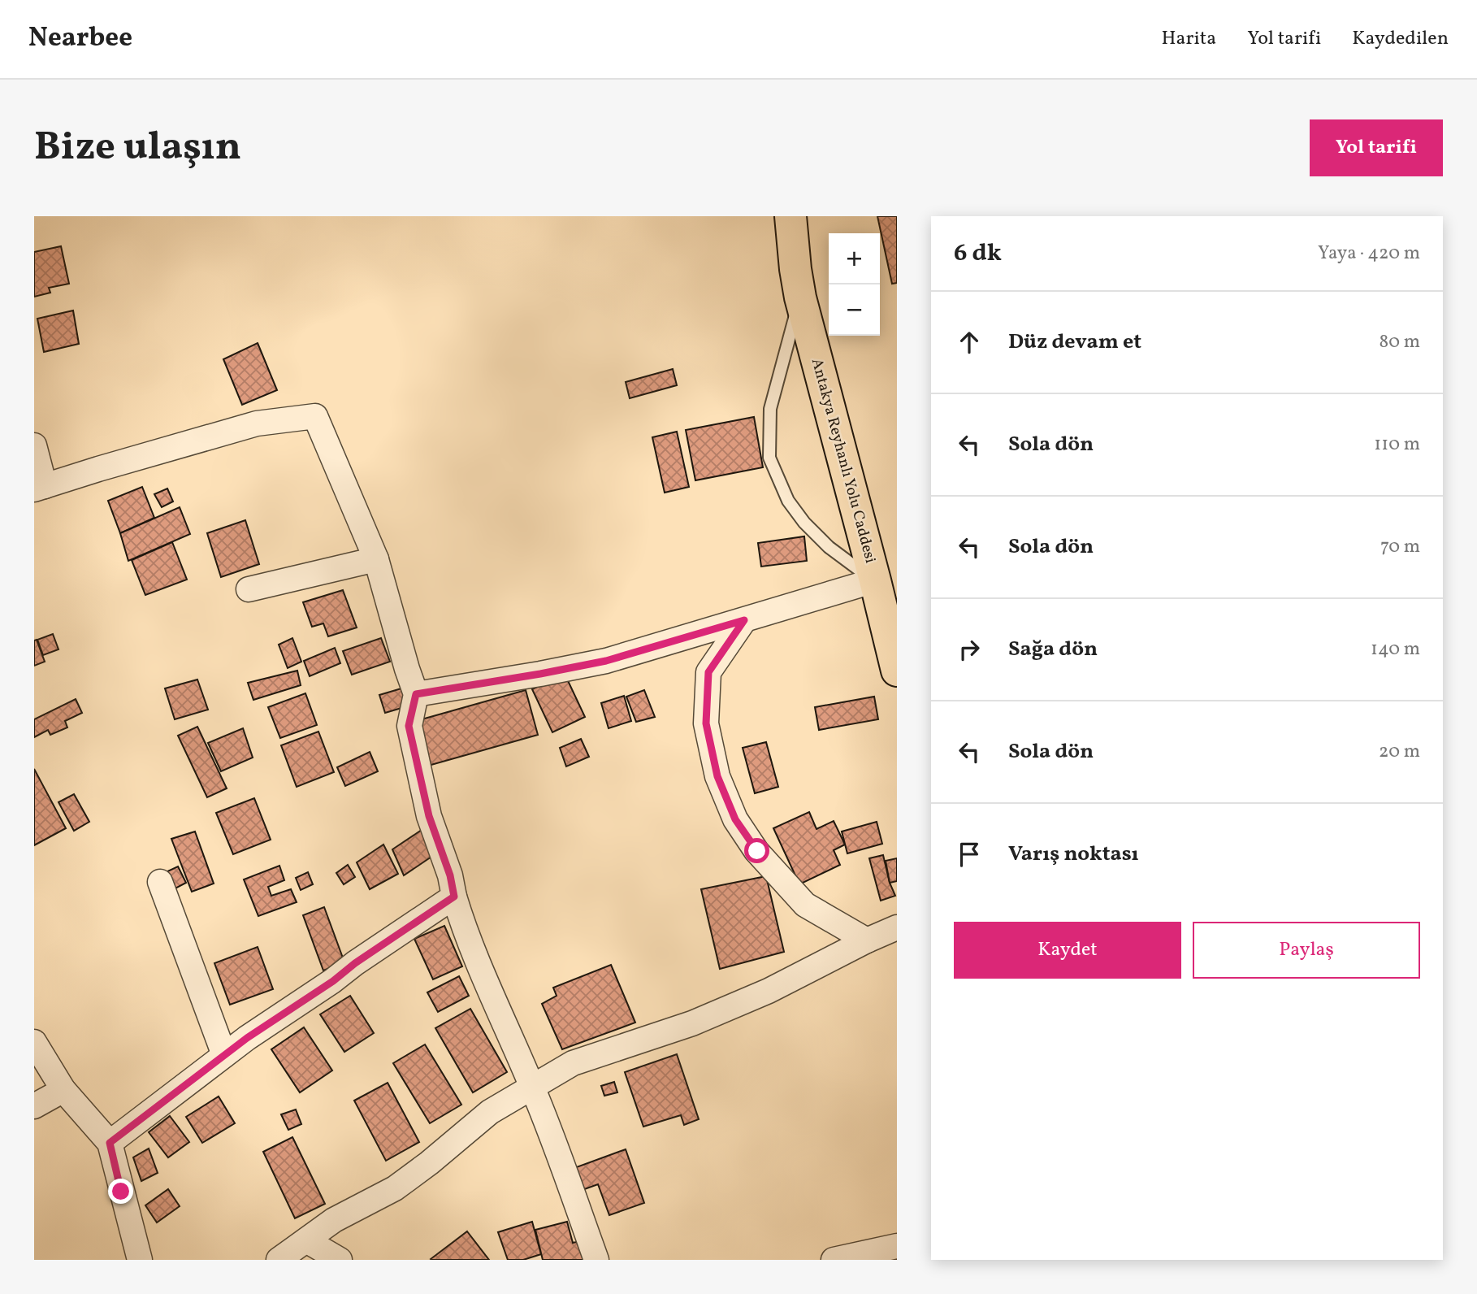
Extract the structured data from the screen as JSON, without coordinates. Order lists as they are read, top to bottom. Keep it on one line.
{"streets":{"main road":["Antakya Reyhanlı Yolu Caddesi"]},"page":{"header":"Nearbee","nav":["Harita","Yol tarifi","Kaydedilen"],"buttons":["Yol tarifi",["Kaydet","Paylaş"]],"title":"Bize ulaşın","heading":["6 dk","Yaya · 420 m"],"map_buttons":["+","−"],"list":[["Düz devam et","80 m"],["Sola dön","110 m"],["Sola dön","70 m"],["Sağa dön","140 m"],["Sola dön","20 m"],"Varış noktası"]}}
